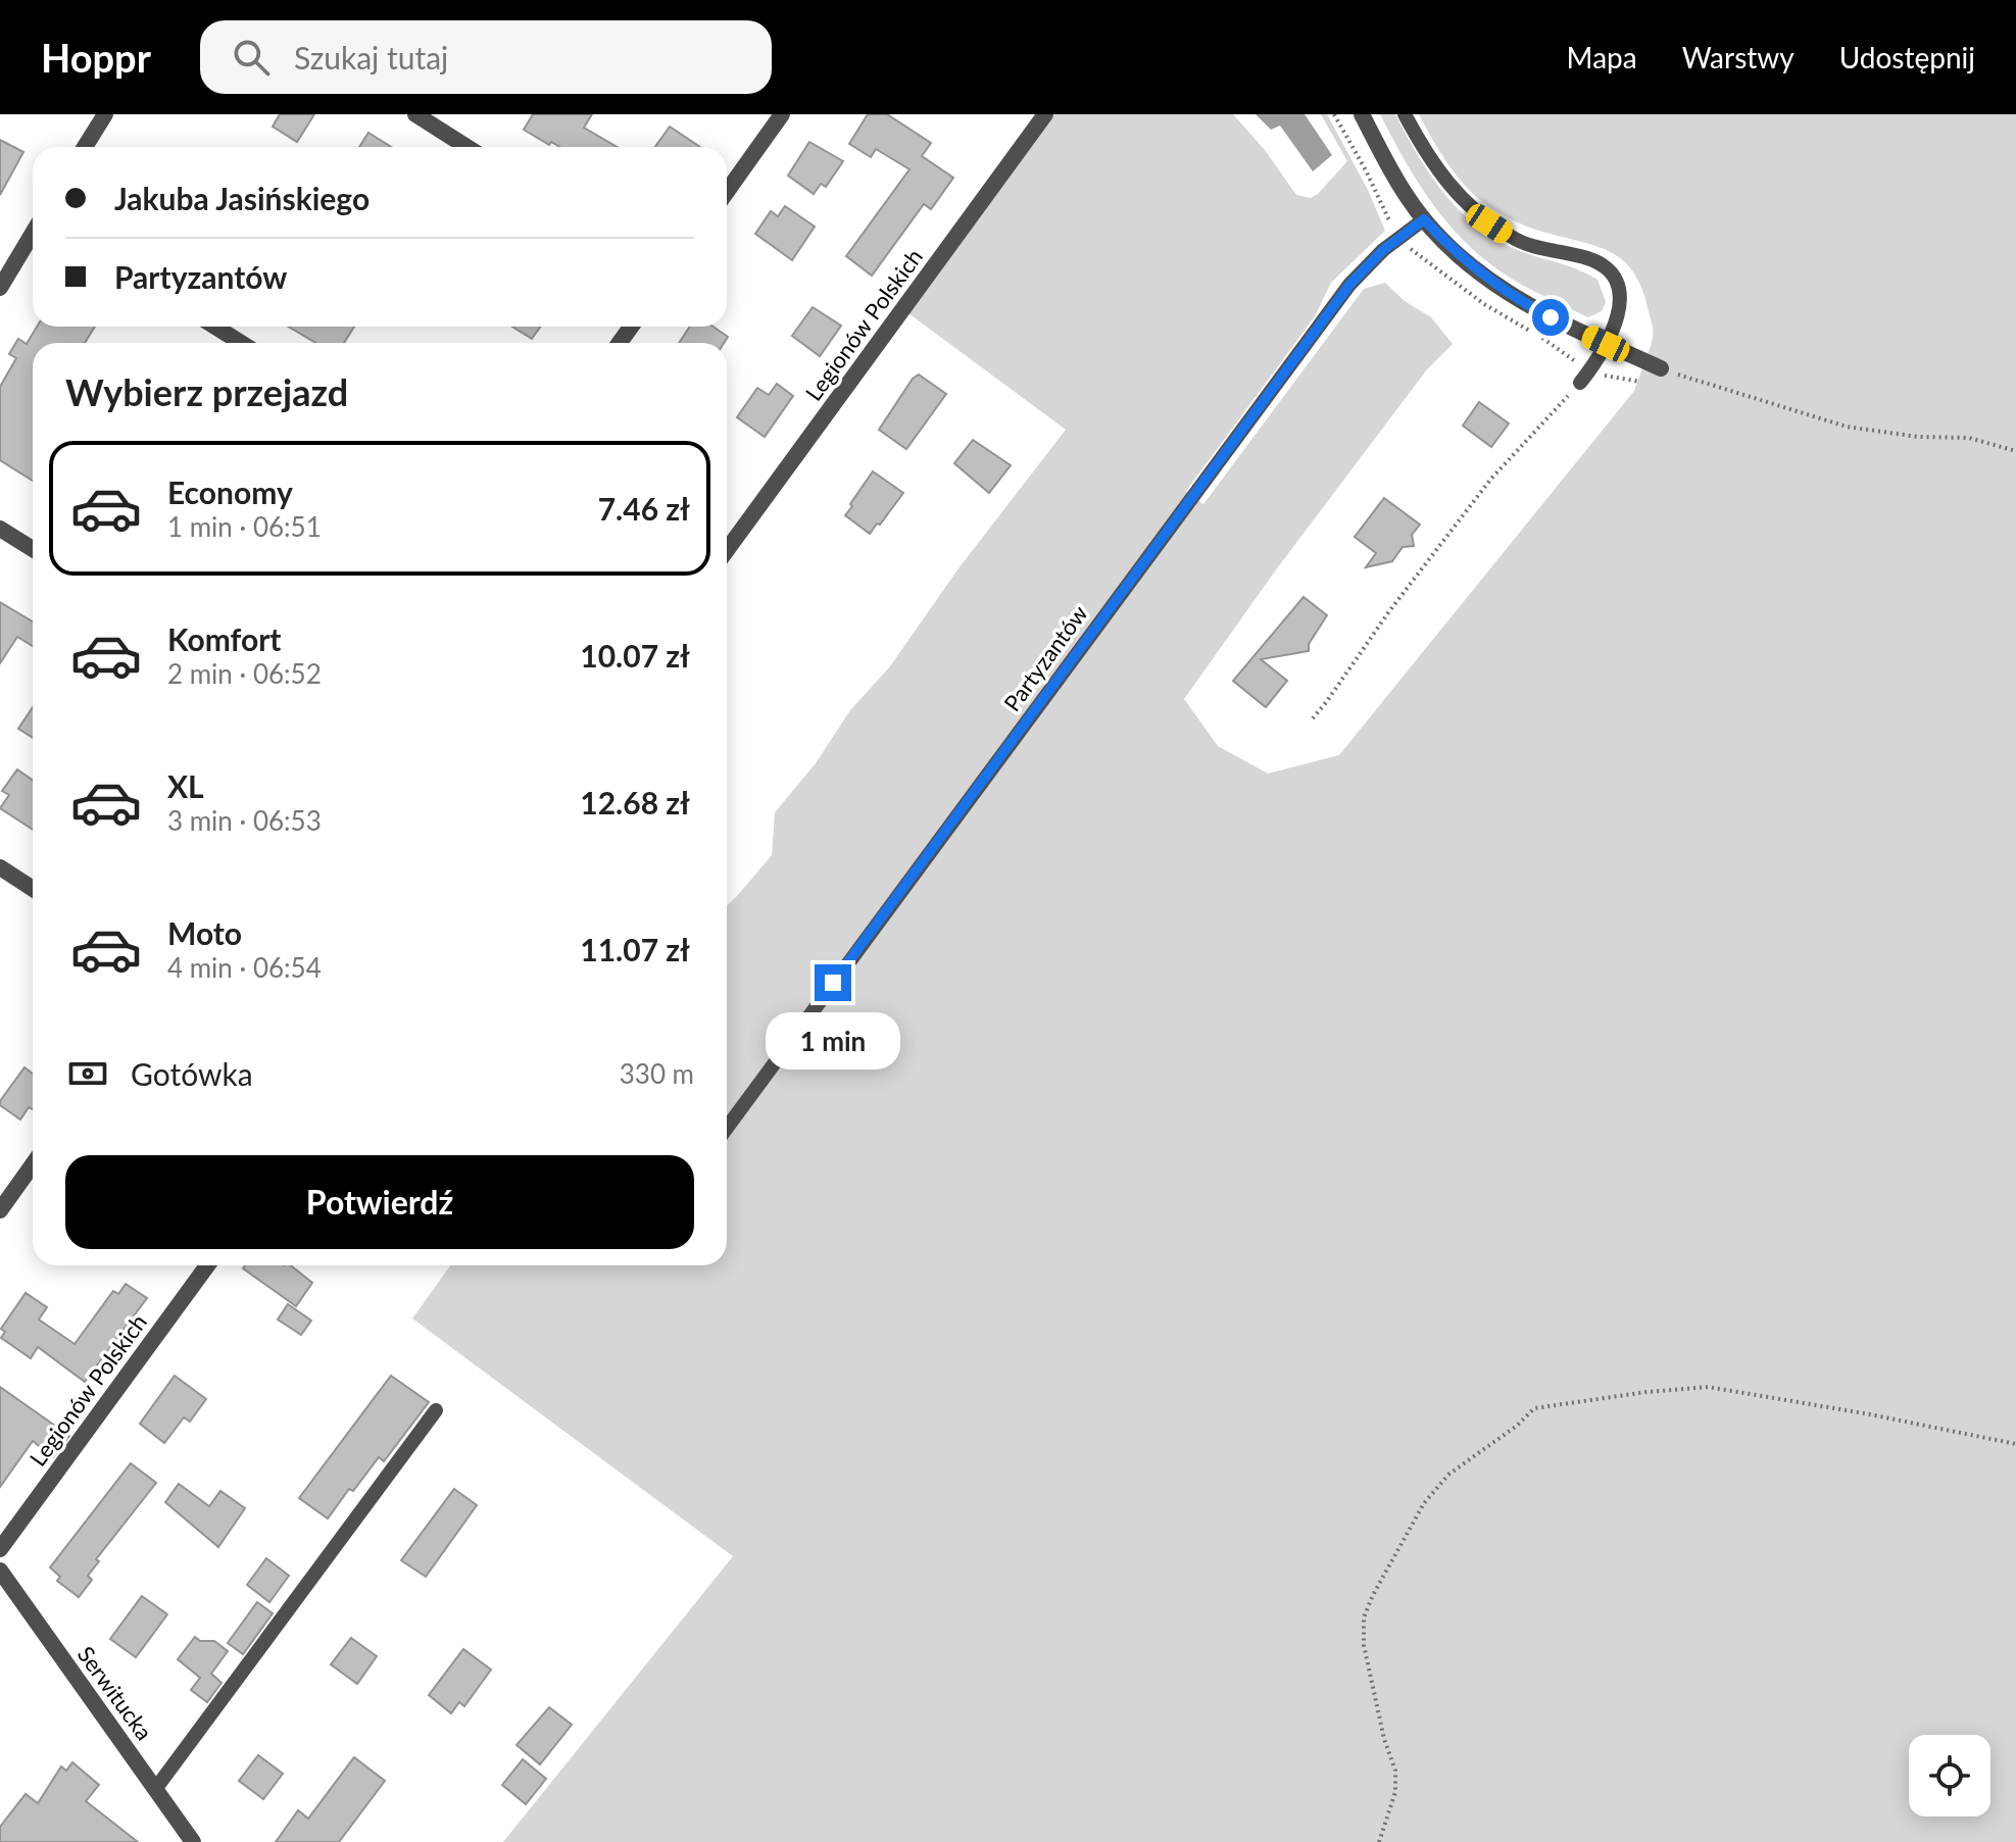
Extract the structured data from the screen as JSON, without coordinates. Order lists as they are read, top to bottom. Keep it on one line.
{"streets":{"street":["Legionów Polskich","Serwitucka"],"lane":["Partyzantów"]},"page":{"header":"Hoppr","search":"Szukaj tutaj","nav":["Mapa","Warstwy","Udostępnij"],"banner":["Jakuba Jasińskiego","Partyzantów"],"heading":"Wybierz przejazd","list":[{"name":"Economy","note":"1 min · 06:51","value":"7.46 zł"},{"name":"Komfort","note":"2 min · 06:52","value":"10.07 zł"},{"name":"XL","note":"3 min · 06:53","value":"12.68 zł"},{"name":"Moto","note":"4 min · 06:54","value":"11.07 zł"}],"bubble":"1 min","pay":["Gotówka","330 m"],"buttons":"Potwierdź"}}
